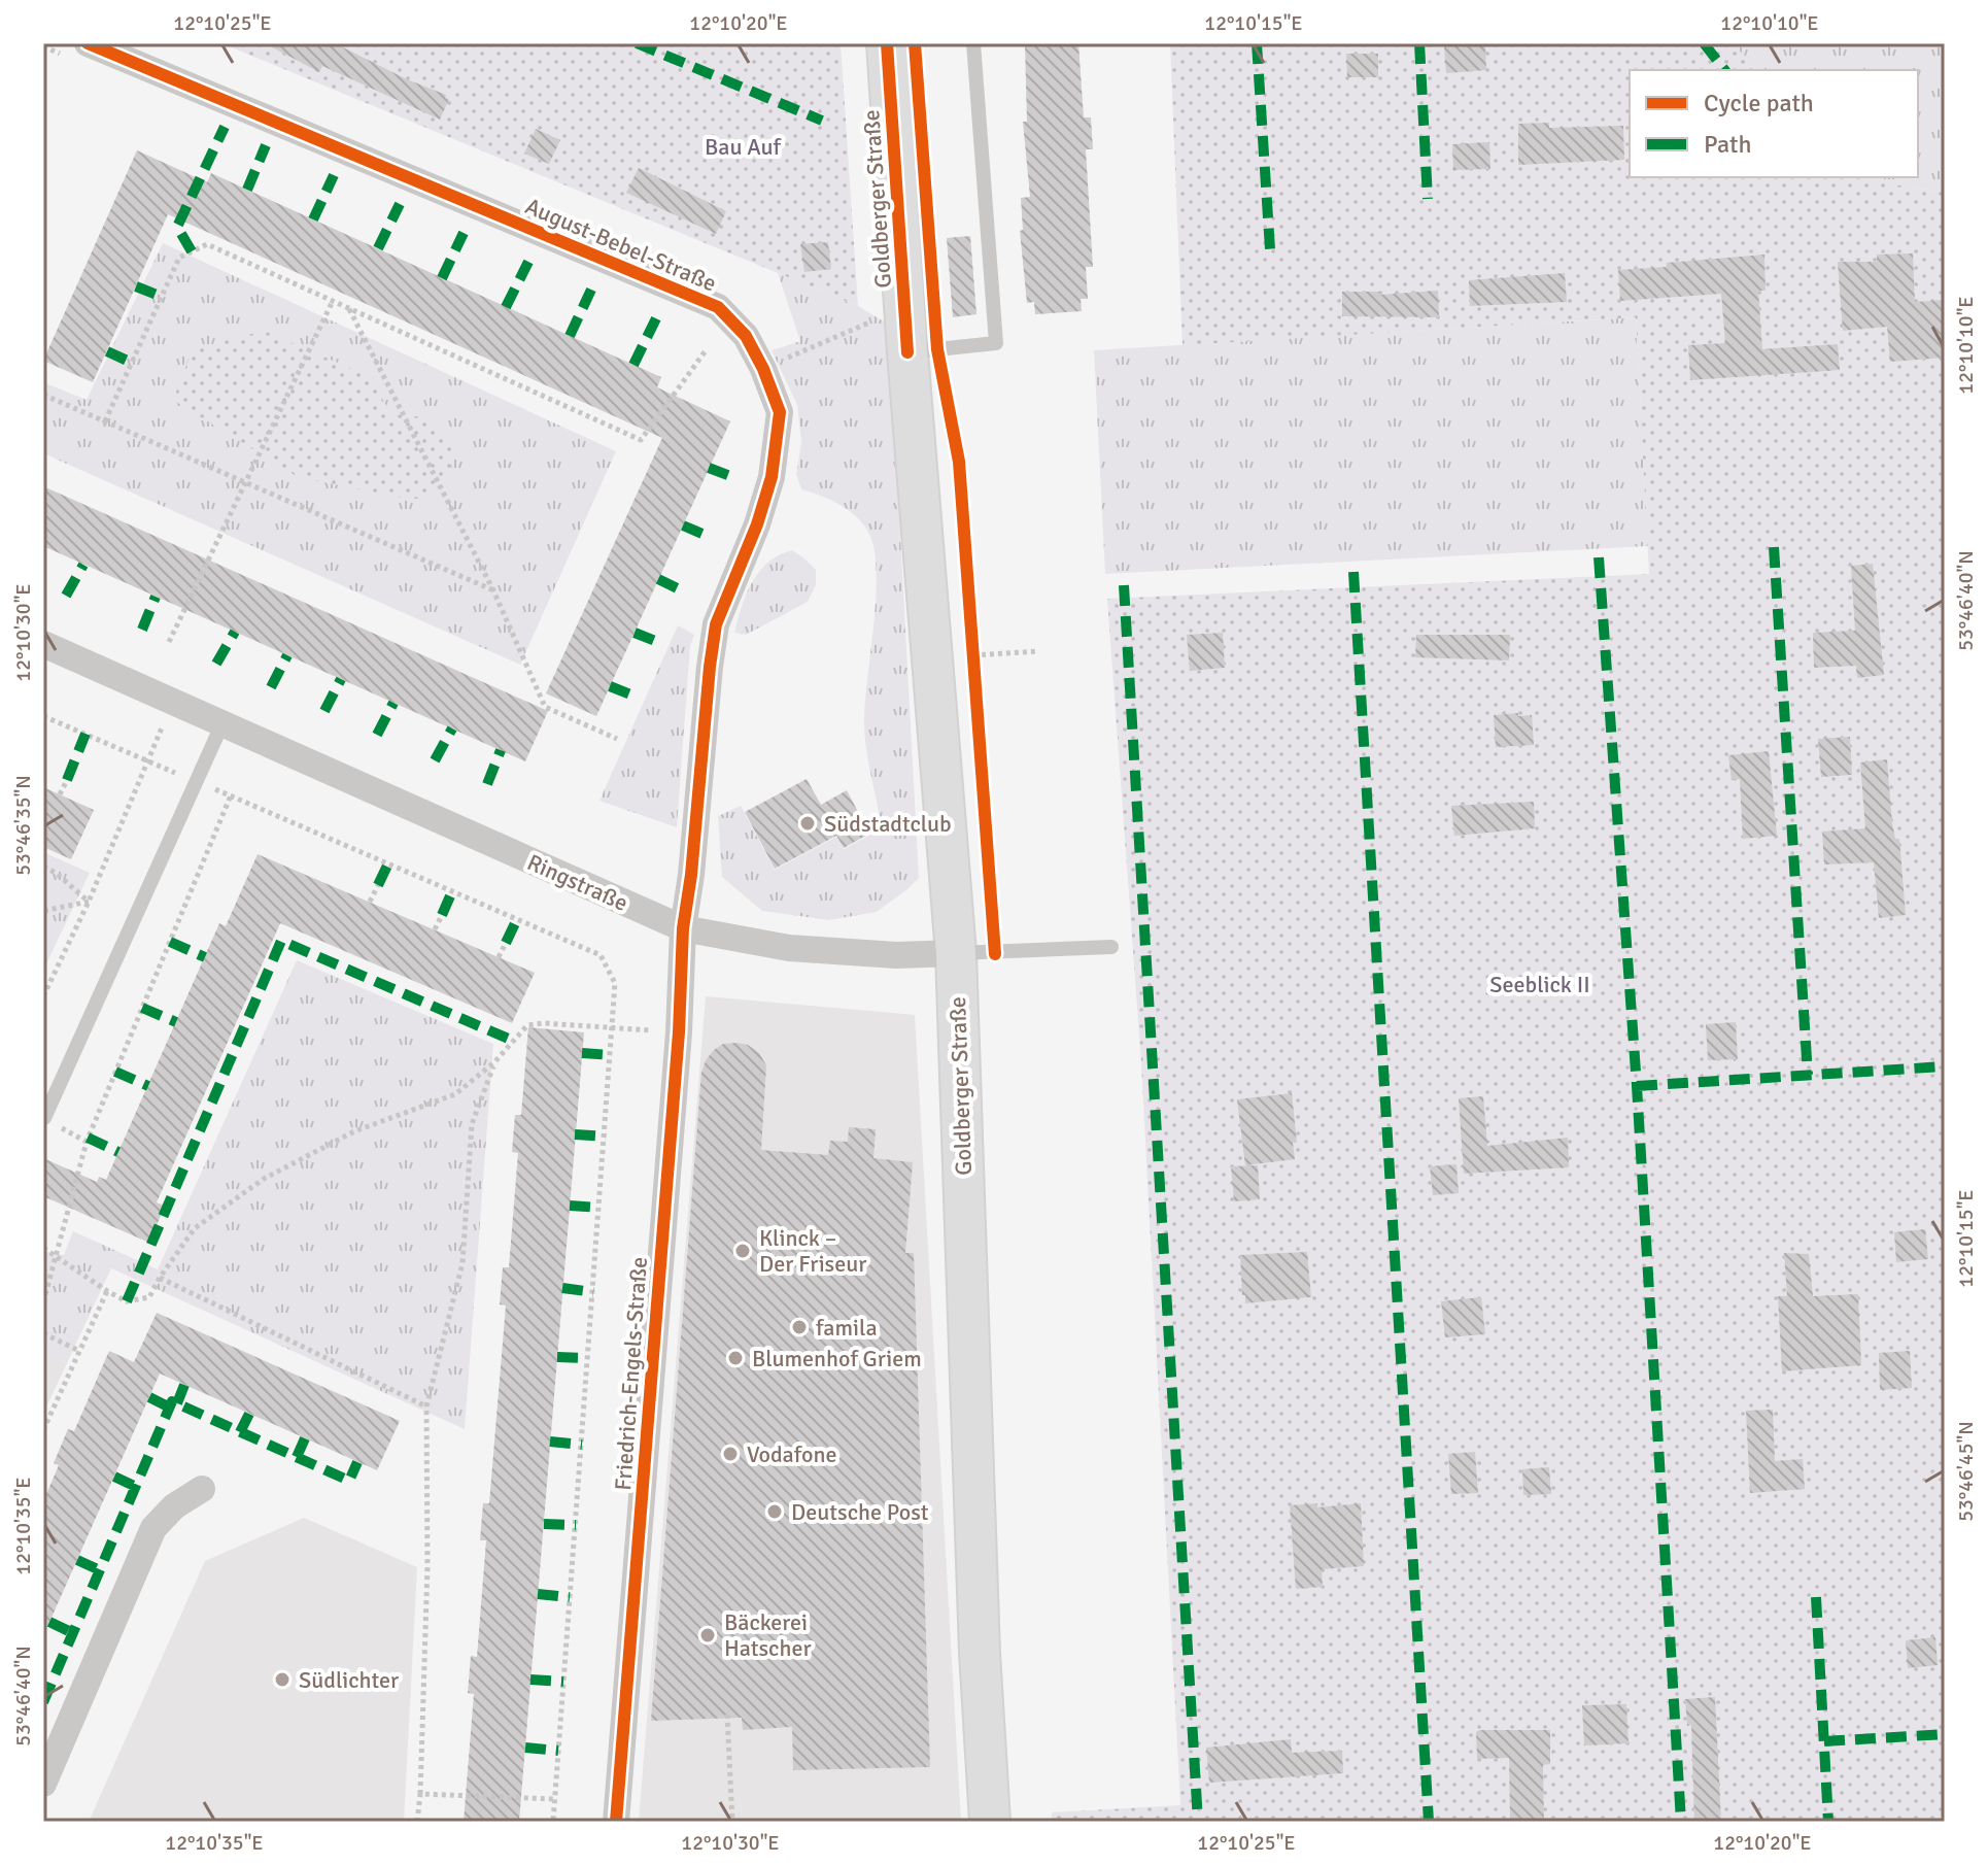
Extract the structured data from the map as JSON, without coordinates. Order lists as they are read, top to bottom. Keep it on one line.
{"streets":{"main road":["Goldberger Straße"],"street":["August-Bebel-Straße","Ringstraße","Friedrich-Engels-Straße"]},"crossings":[["Goldberger Straße","Ringstraße"],["August-Bebel-Straße","Ringstraße"],["August-Bebel-Straße","Friedrich-Engels-Straße"],["Ringstraße","Friedrich-Engels-Straße"]],"parks":["Bau Auf","Seeblick II"],"places":["Südstadtclub","Klinck – Der Friseur","famila","Blumenhof Griem","Vodafone","Deutsche Post","Bäckerei Hatscher","Südlichter"],"legend":["Cycle path","Path"],"coordinates":["12°10'25\"E","12°10'20\"E","12°10'15\"E","12°10'10\"E","53°46'40\"N","12°10'30\"E","53°46'35\"N","53°46'45\"N","12°10'35\"E"]}
